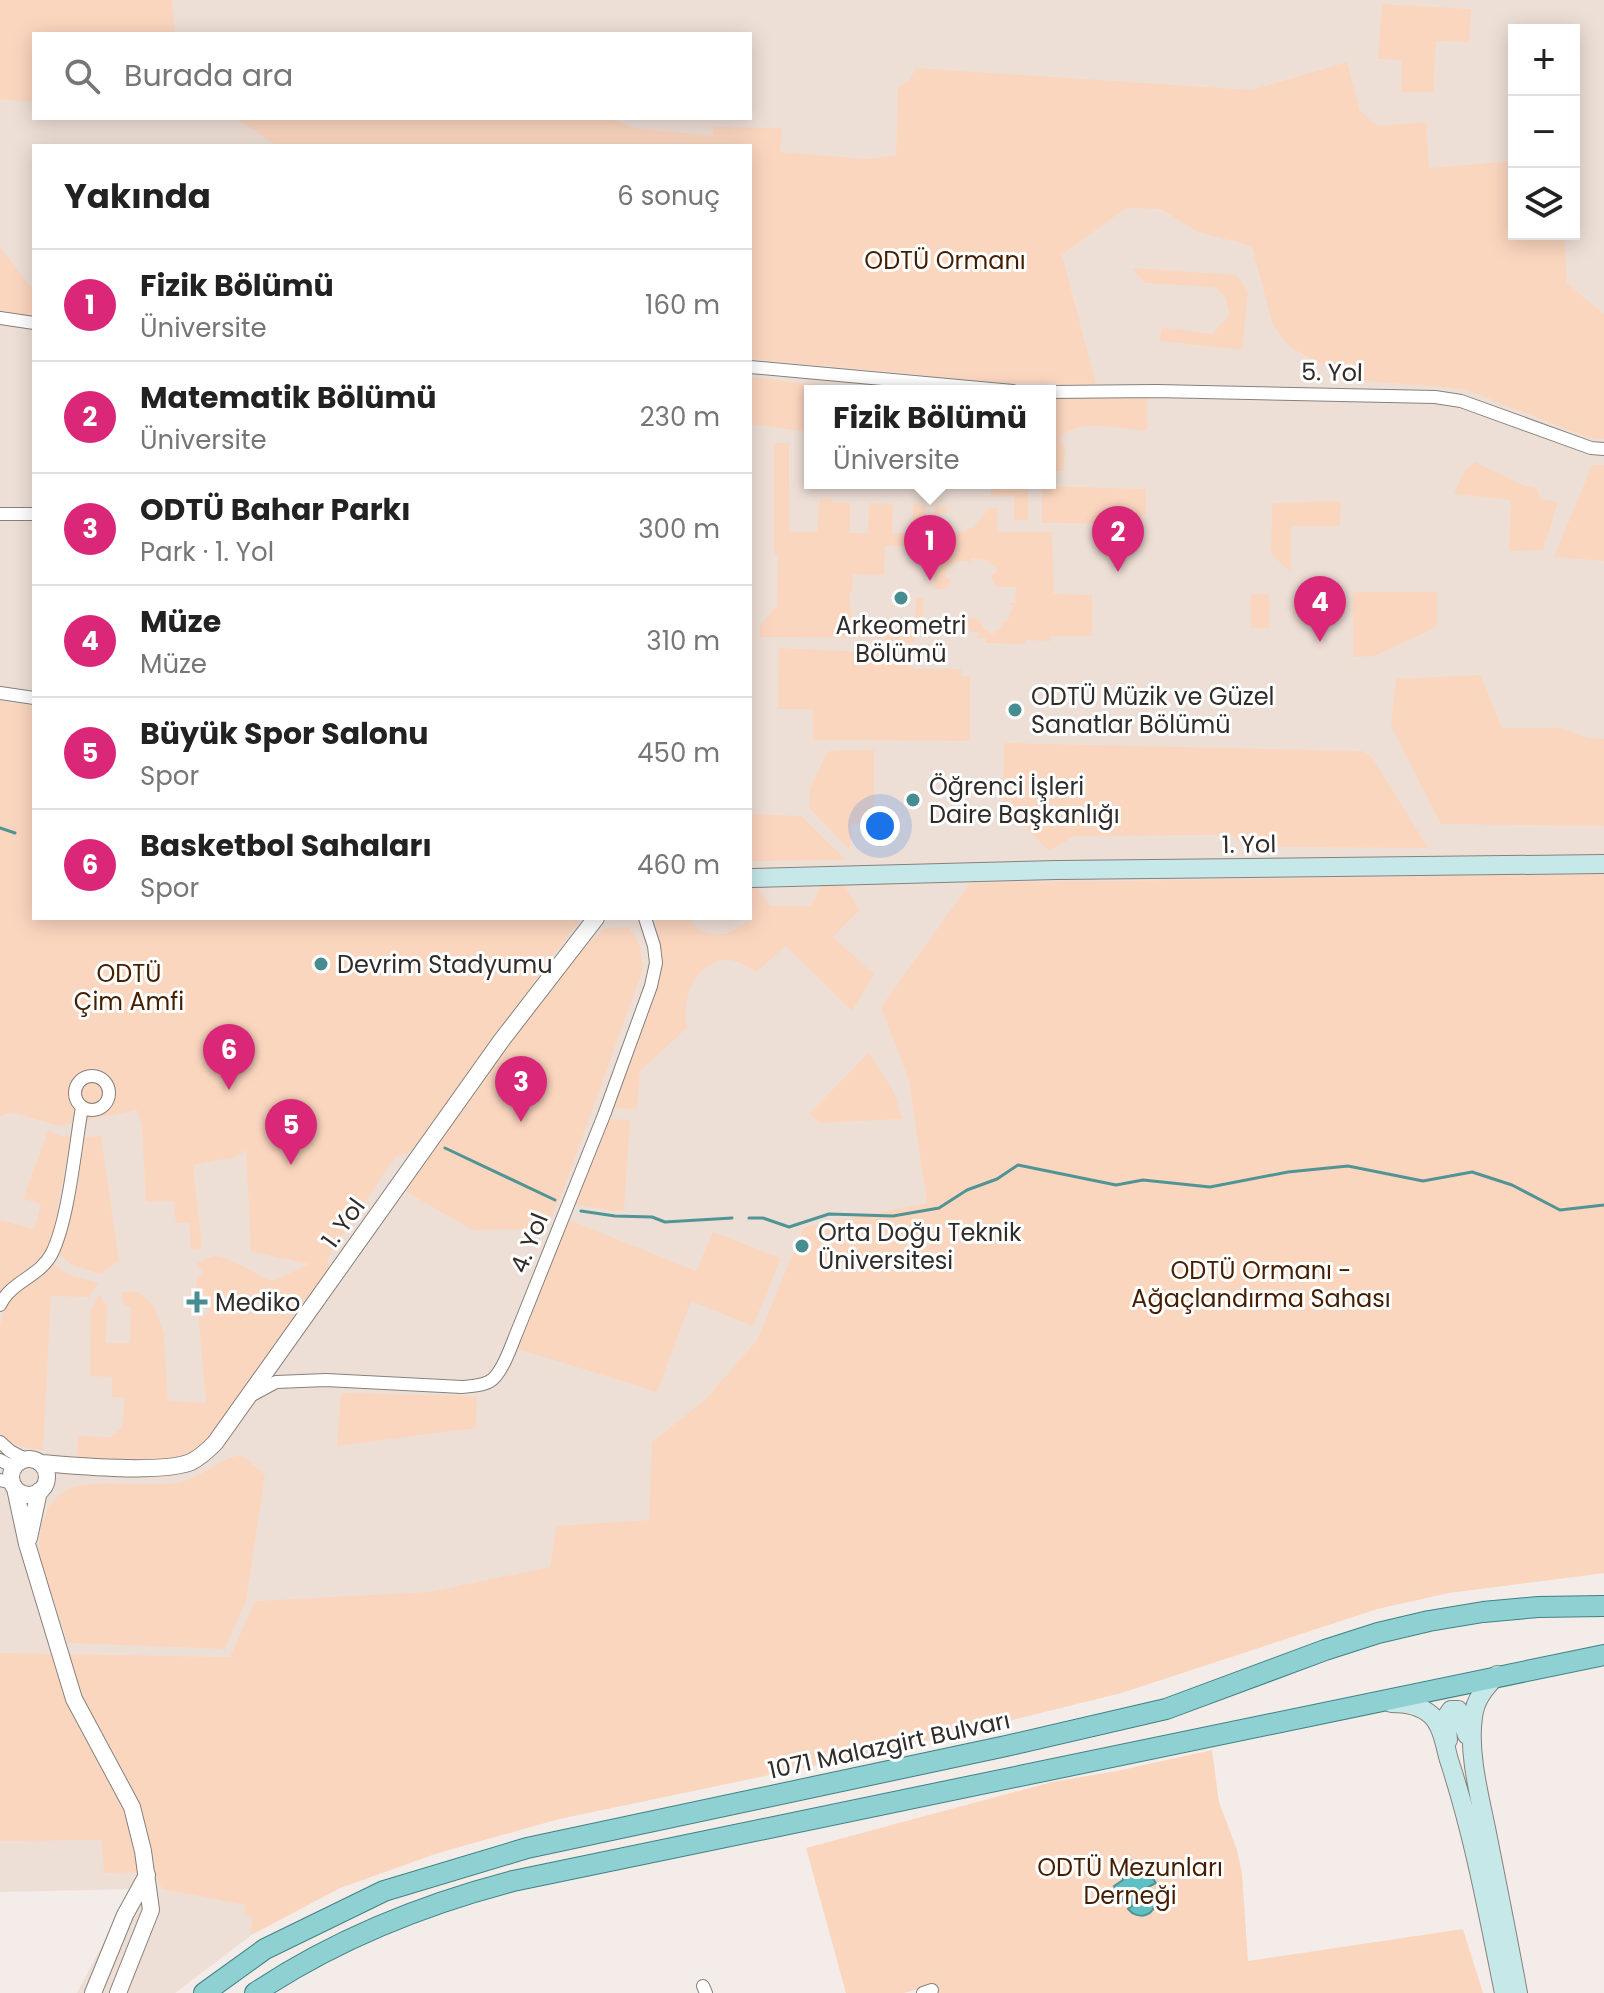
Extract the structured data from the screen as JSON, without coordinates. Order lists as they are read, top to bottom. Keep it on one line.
{"streets":{"main road":["1. Yol","1071 Malazgirt Bulvarı"],"street":["5. Yol","4. Yol"]},"crossings":[["1. Yol","4. Yol"]],"parks":["ODTÜ Ormanı","ODTÜ Çim Amfi","ODTÜ Ormanı - Ağaçlandırma Sahası","ODTÜ Mezunları Derneği"],"places":{"other":["Arkeometri Bölümü","ODTÜ Müzik ve Güzel Sanatlar Bölümü","Öğrenci İşleri Daire Başkanlığı","Devrim Stadyumu","Orta Doğu Teknik Üniversitesi"],"health":["Mediko"]},"page":{"map_buttons":["+","−"],"search":"Burada ara","heading":["Yakında","6 sonuç"],"list":[{"mark":"1","name":"Fizik Bölümü","note":"Üniversite","value":"160 m"},{"mark":"2","name":"Matematik Bölümü","note":"Üniversite","value":"230 m"},{"mark":"3","name":"ODTÜ Bahar Parkı","note":"Park · 1. Yol","value":"300 m"},{"mark":"4","name":"Müze","note":"Müze","value":"310 m"},{"mark":"5","name":"Büyük Spor Salonu","note":"Spor","value":"450 m"},{"mark":"6","name":"Basketbol Sahaları","note":"Spor","value":"460 m"}],"popup":["Fizik Bölümü","Üniversite"],"pins":["2","1","4","6","3","5"]}}
